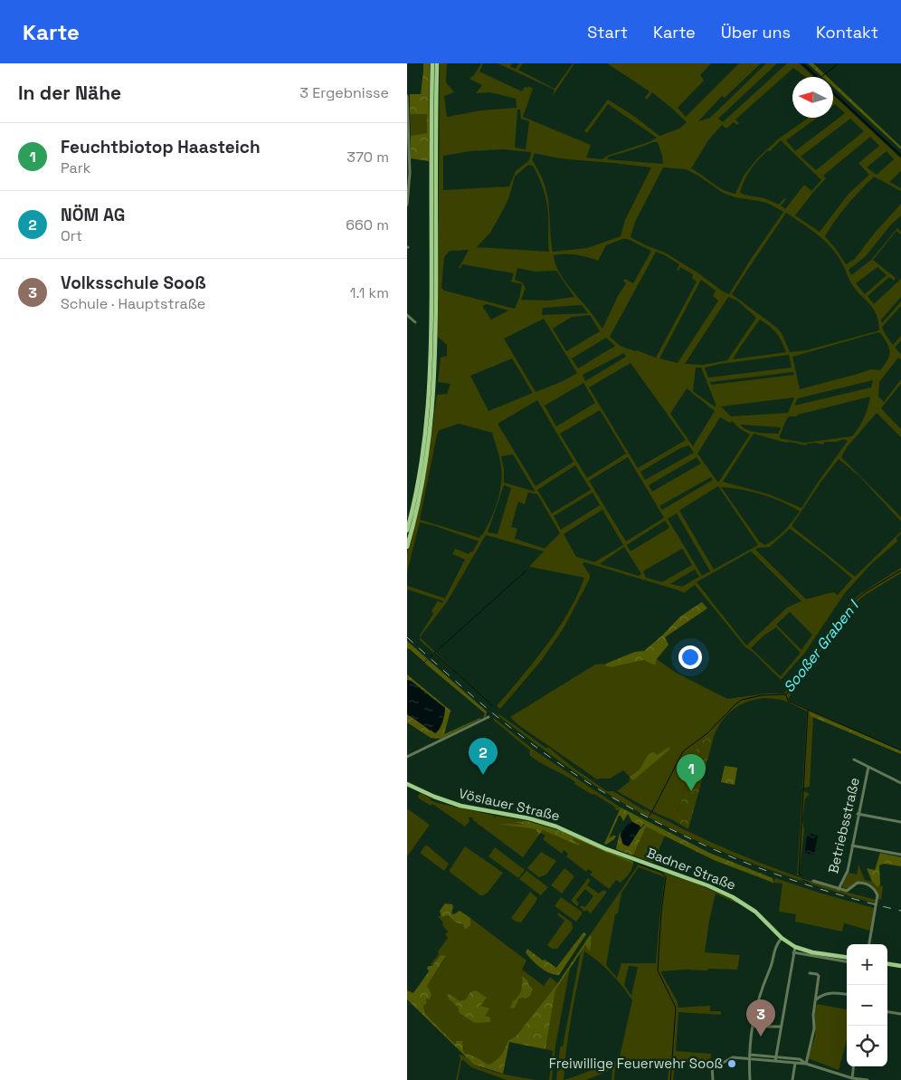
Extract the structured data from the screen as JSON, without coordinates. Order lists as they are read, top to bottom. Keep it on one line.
{"streets":{"main road":["Vöslauer Straße","Badner Straße"],"street":["Betriebsstraße"]},"crossings":[["Vöslauer Straße","Badner Straße"]],"water":["Sooßer Graben I"],"places":["Freiwillige Feuerwehr Sooß"],"north":"left","page":{"header":"Karte","nav":["Start","Karte","Über uns","Kontakt"],"heading":["In der Nähe","3 Ergebnisse"],"list":[{"mark":"1","name":"Feuchtbiotop Haasteich","note":"Park","value":"370 m"},{"mark":"2","name":"NÖM AG","note":"Ort","value":"660 m"},{"mark":"3","name":"Volksschule Sooß","note":"Schule · Hauptstraße","value":"1.1 km"}],"pins":["2","1","3"],"map_buttons":["+","−"]}}
